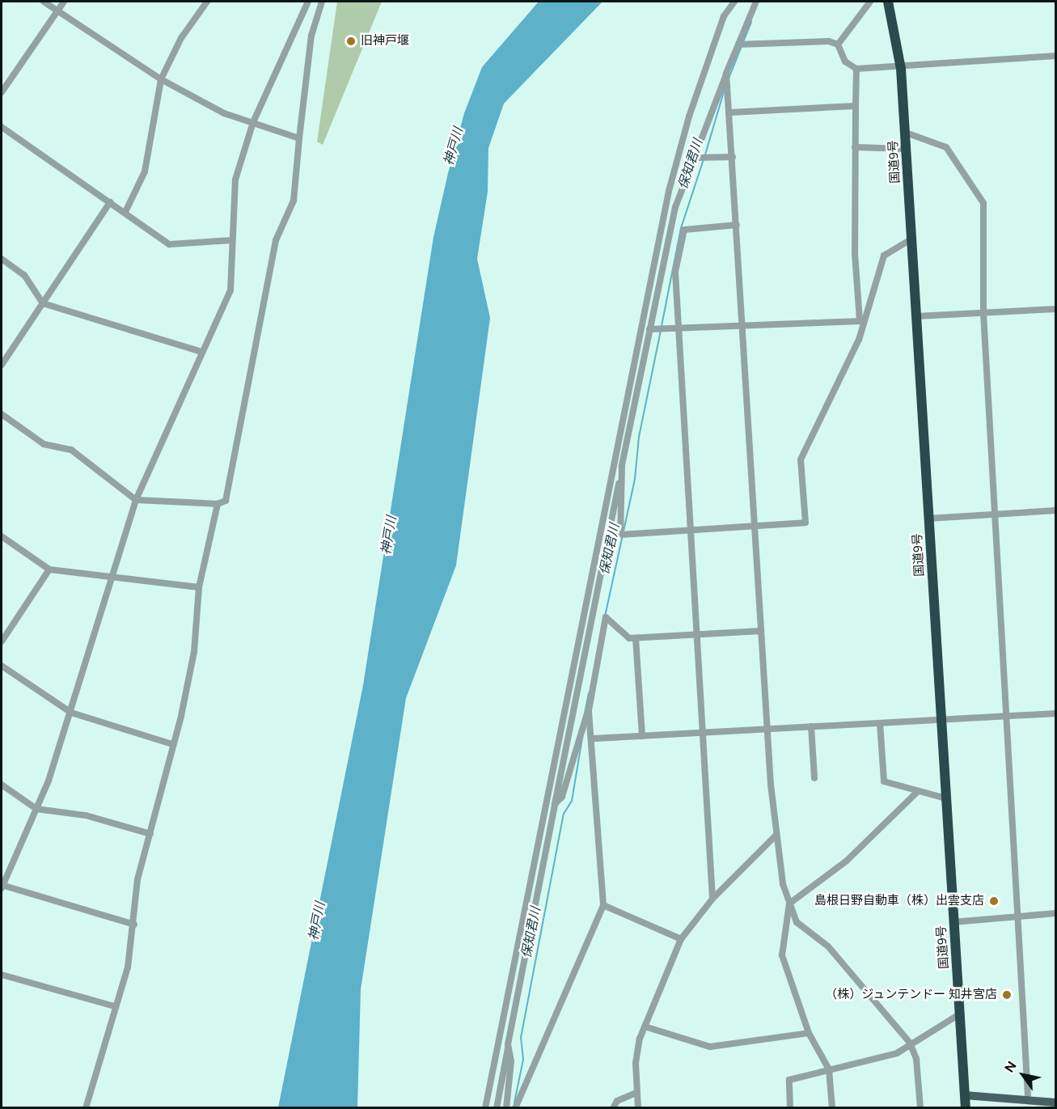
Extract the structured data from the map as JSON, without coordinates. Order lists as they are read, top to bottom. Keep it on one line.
{"streets":{"highway":["国道9号"]},"water":["神戸川","保知君川"],"places":["旧神戸堰","島根日野自動車（株）出雲支店","（株）ジュンテンドー 知井宮店"],"north":"top left"}
